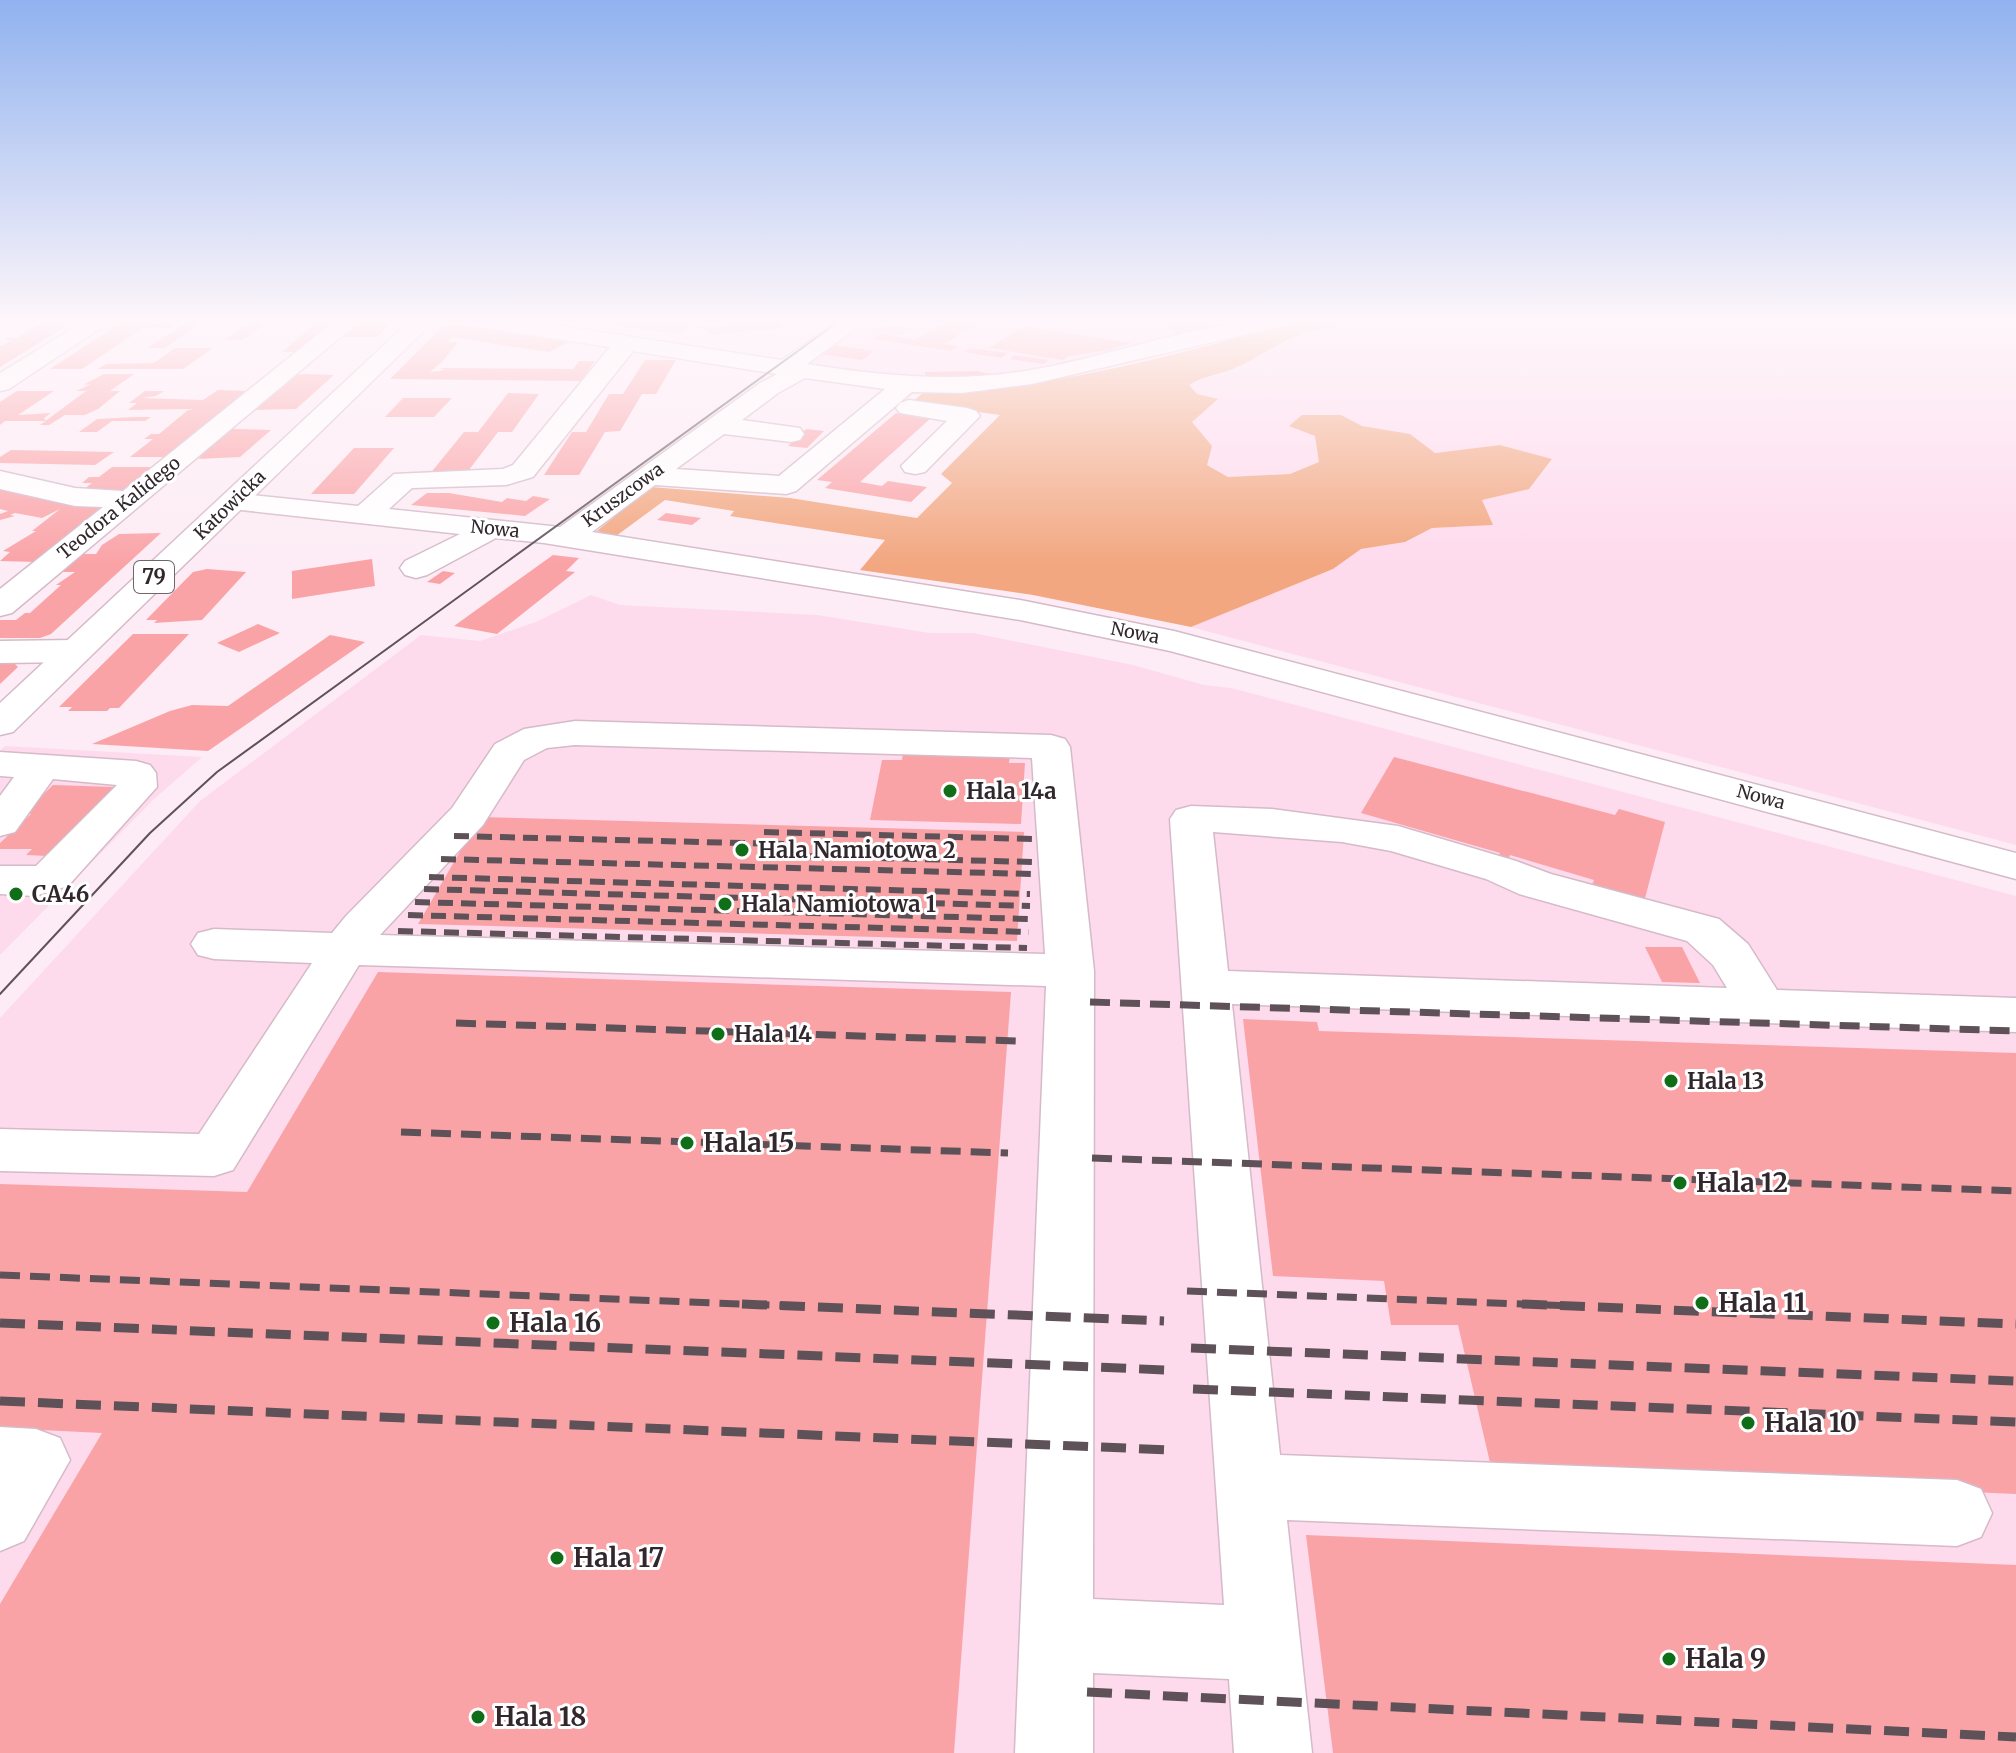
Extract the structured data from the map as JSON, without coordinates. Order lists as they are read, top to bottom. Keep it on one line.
{"streets":{"street":["Kruszcowa","Katowicka","Teodora Kalidego","Nowa","79"]},"crossings":[["Kruszcowa","Nowa"],["Katowicka","Nowa"]],"places":["Hala 14a","Hala Namiotowa 2","CA46","Hala Namiotowa 1","Hala 14","Hala 13","Hala 15","Hala 12","Hala 11","Hala 16","Hala 10","Hala 17","Hala 9","Hala 18"]}
